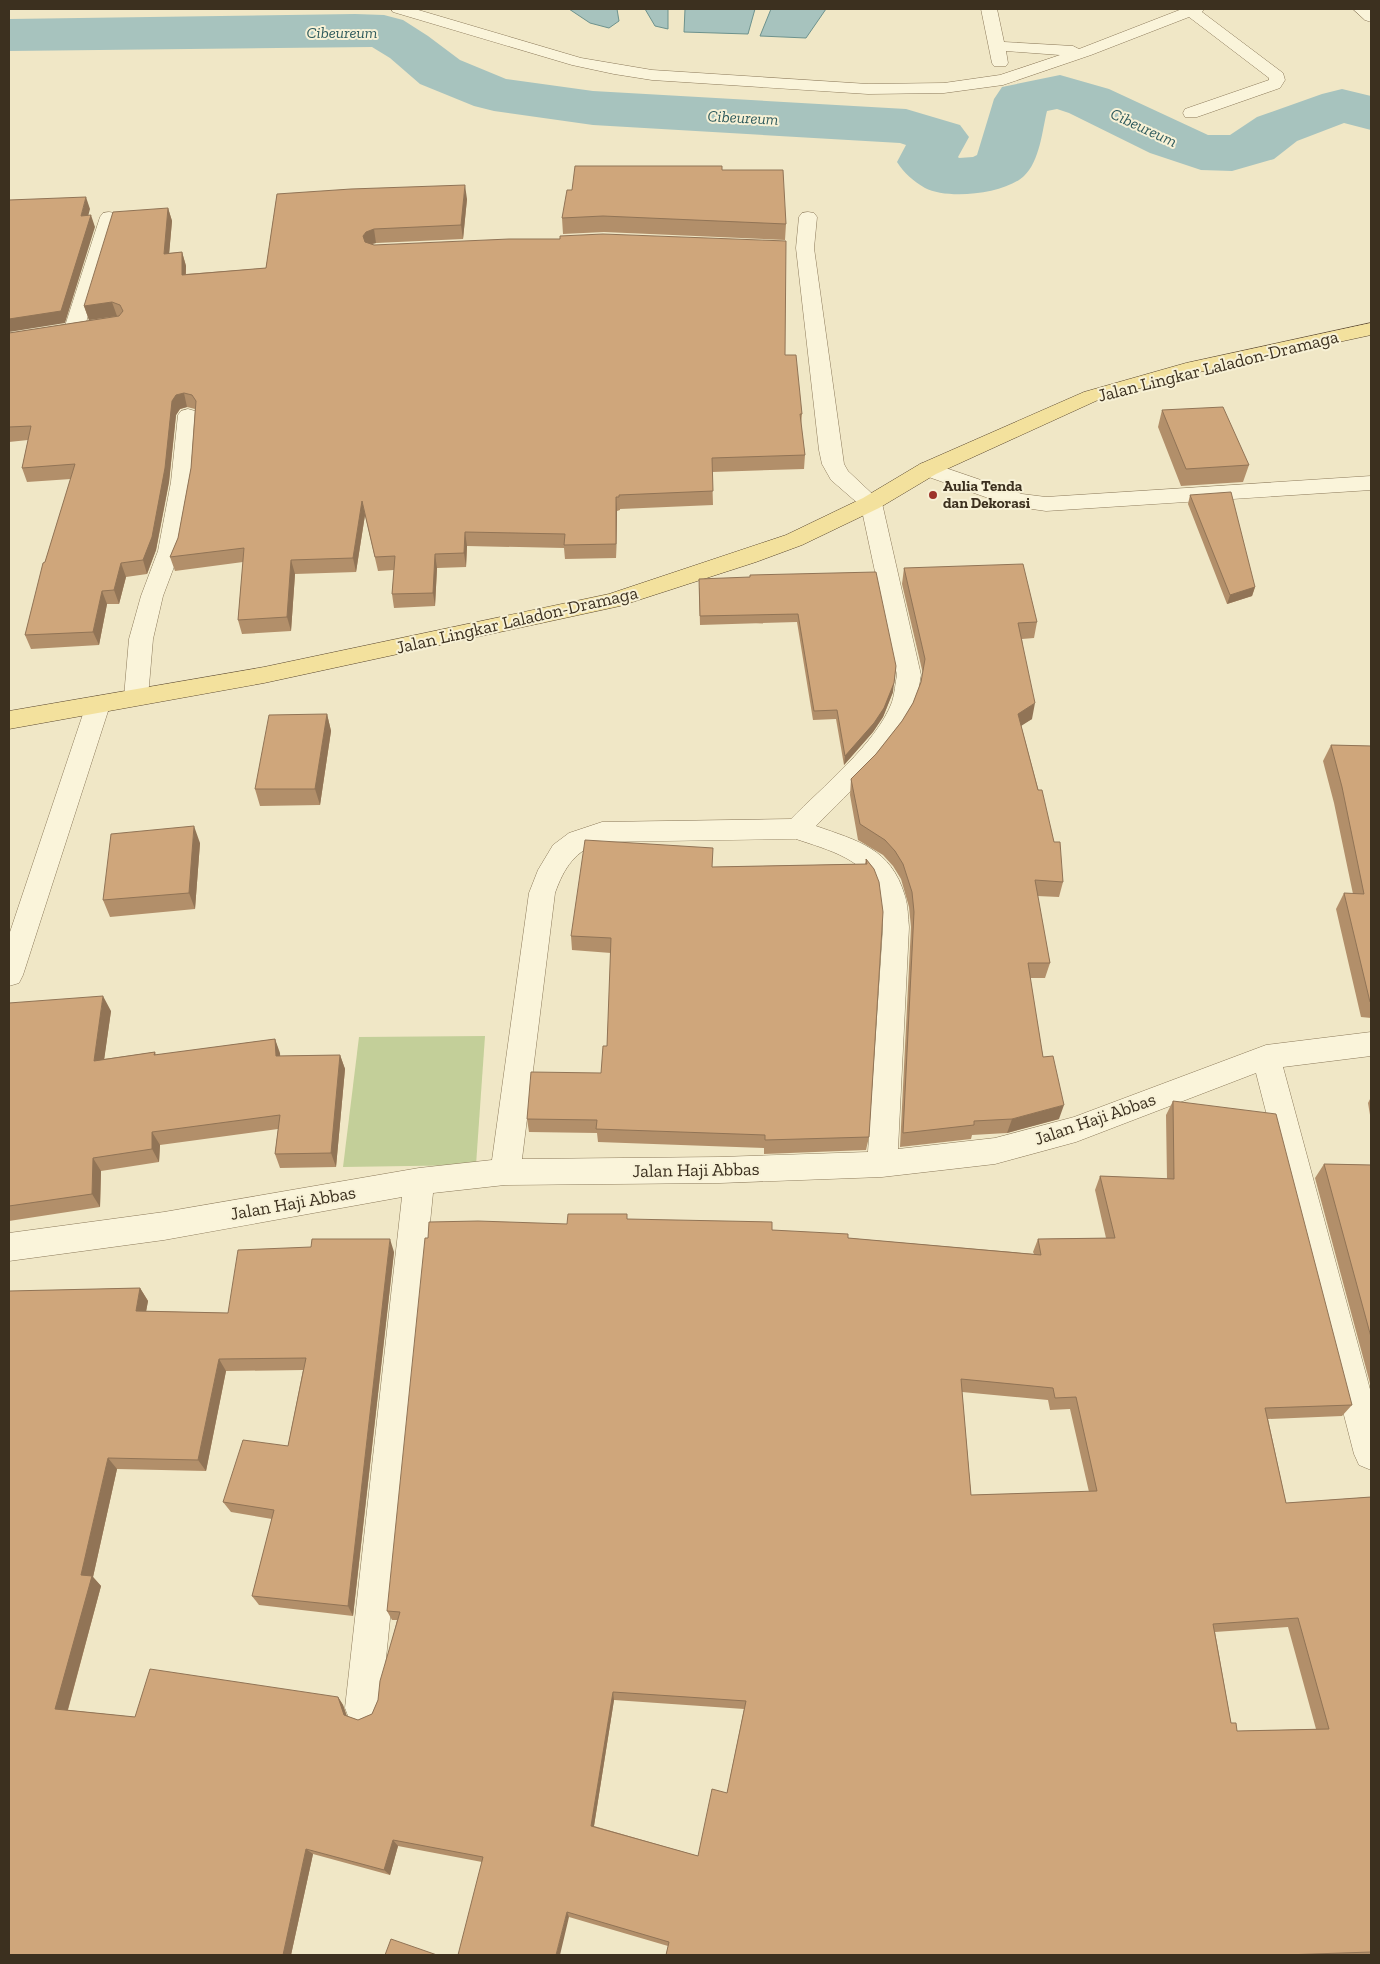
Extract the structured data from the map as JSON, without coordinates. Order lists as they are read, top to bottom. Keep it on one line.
{"streets":{"main road":["Jalan Lingkar Laladon-Dramaga"],"street":["Jalan Haji Abbas"]},"water":["Cibeureum"],"places":["Aulia Tenda dan Dekorasi"]}
